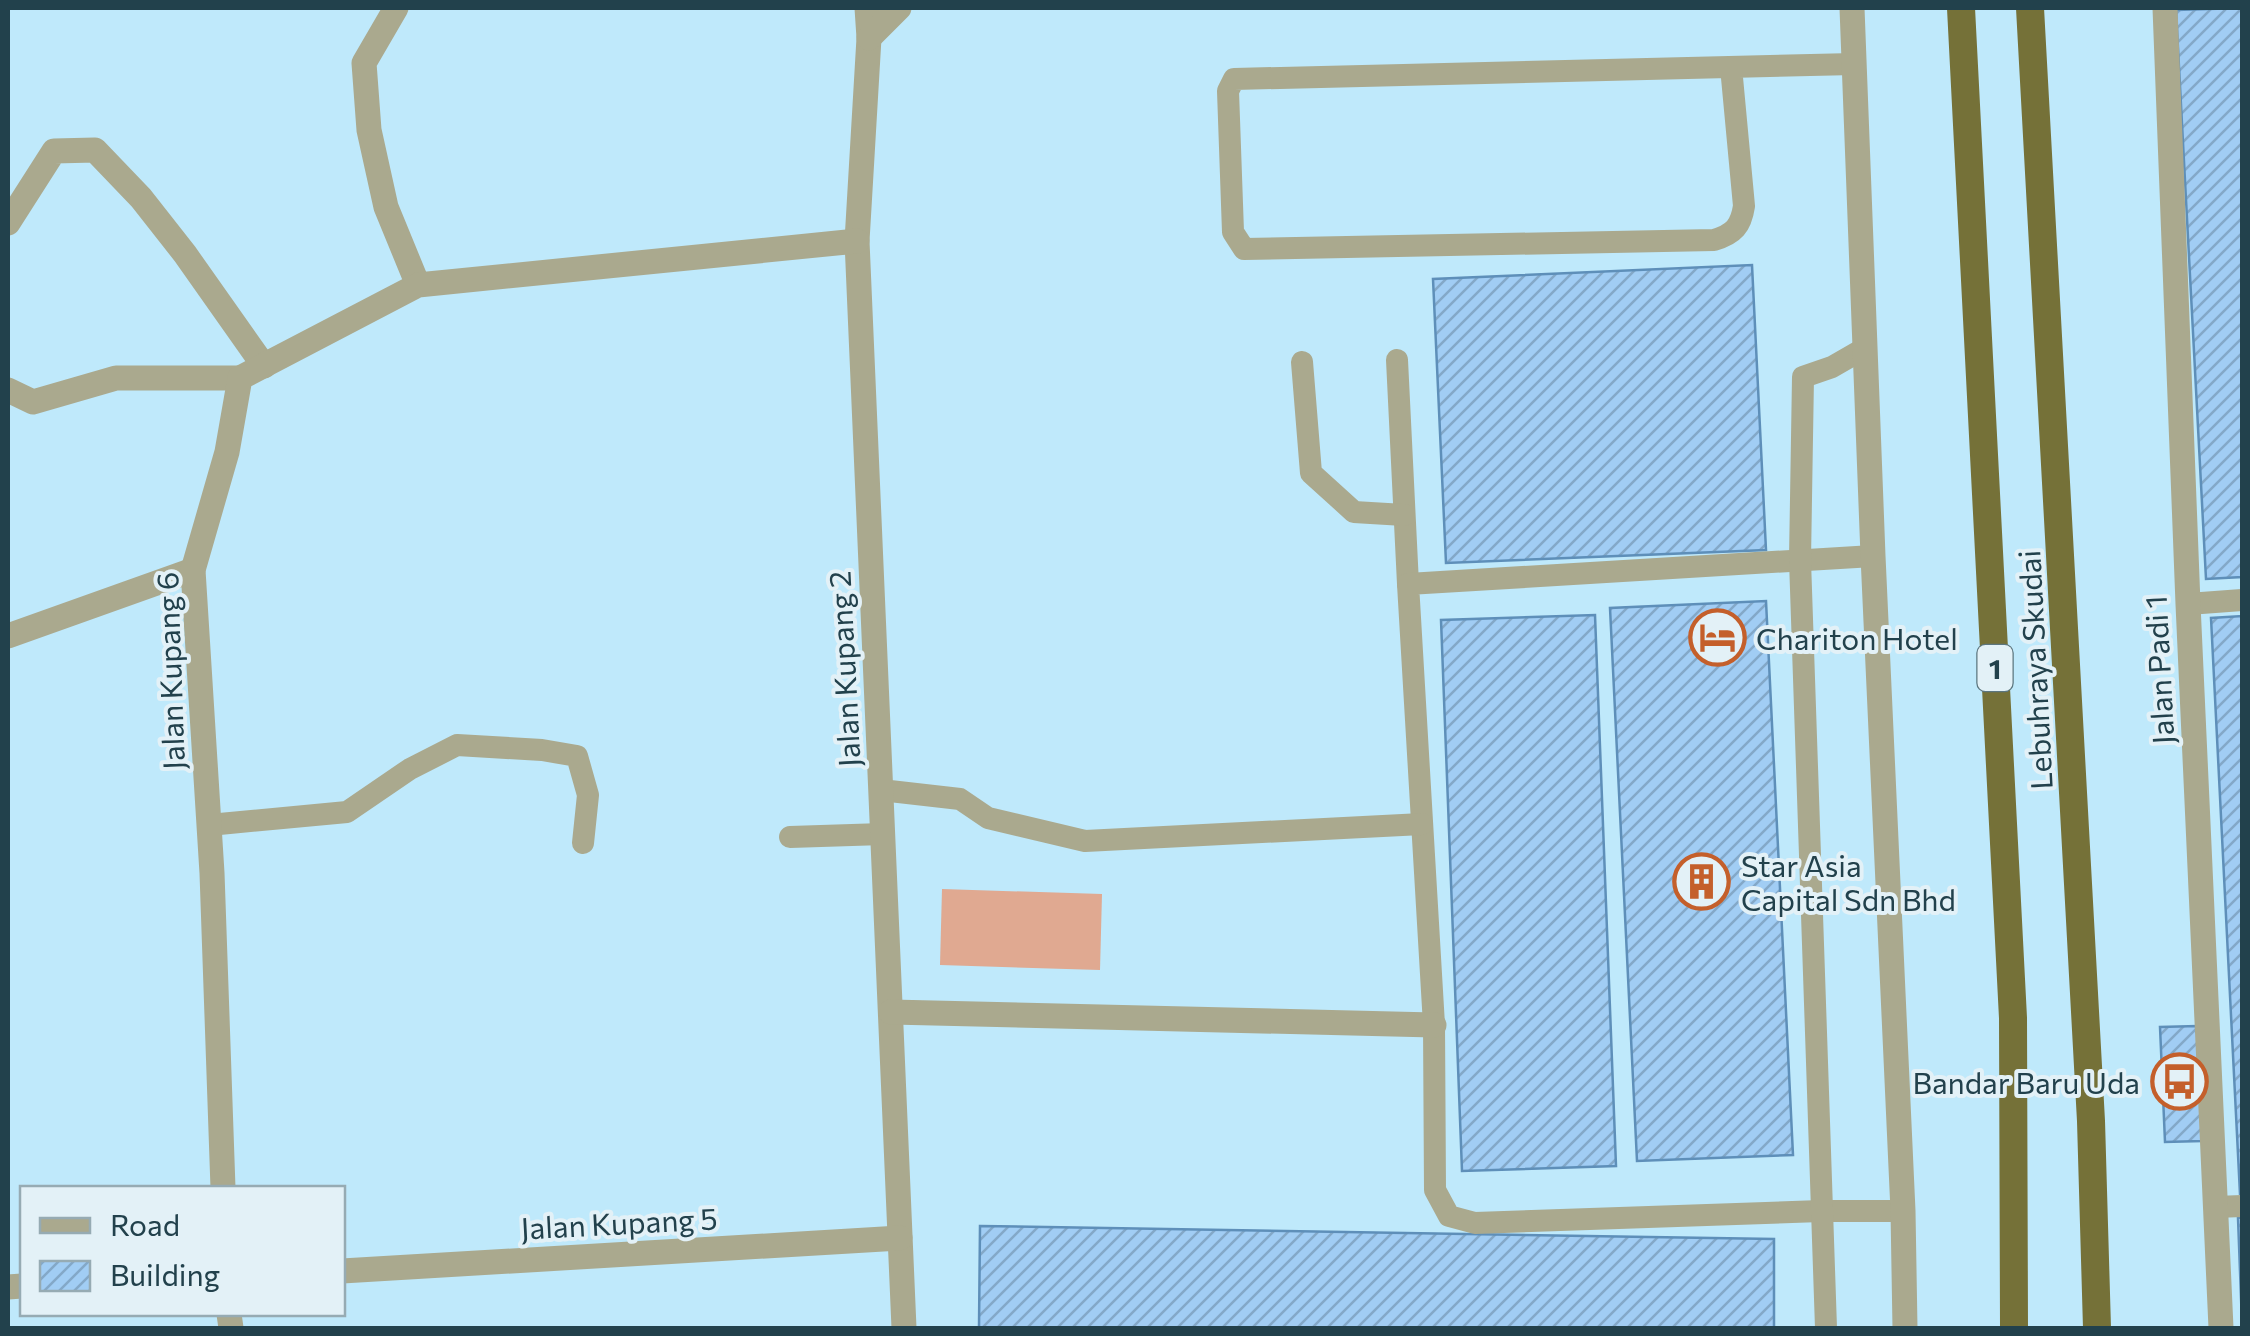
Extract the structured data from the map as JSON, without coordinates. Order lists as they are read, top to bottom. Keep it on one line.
{"streets":{"highway":["1","Lebuhraya Skudai"],"street":["Jalan Kupang 2","Jalan Padi 1","Jalan Kupang 6","Jalan Kupang 5"]},"crossings":[["Jalan Kupang 2","Jalan Kupang 5"]],"places":{"hotel":["Chariton Hotel"],"building":["Star Asia Capital Sdn Bhd"],"bus stop":["Bandar Baru Uda"]},"legend":["Road","Building"]}
